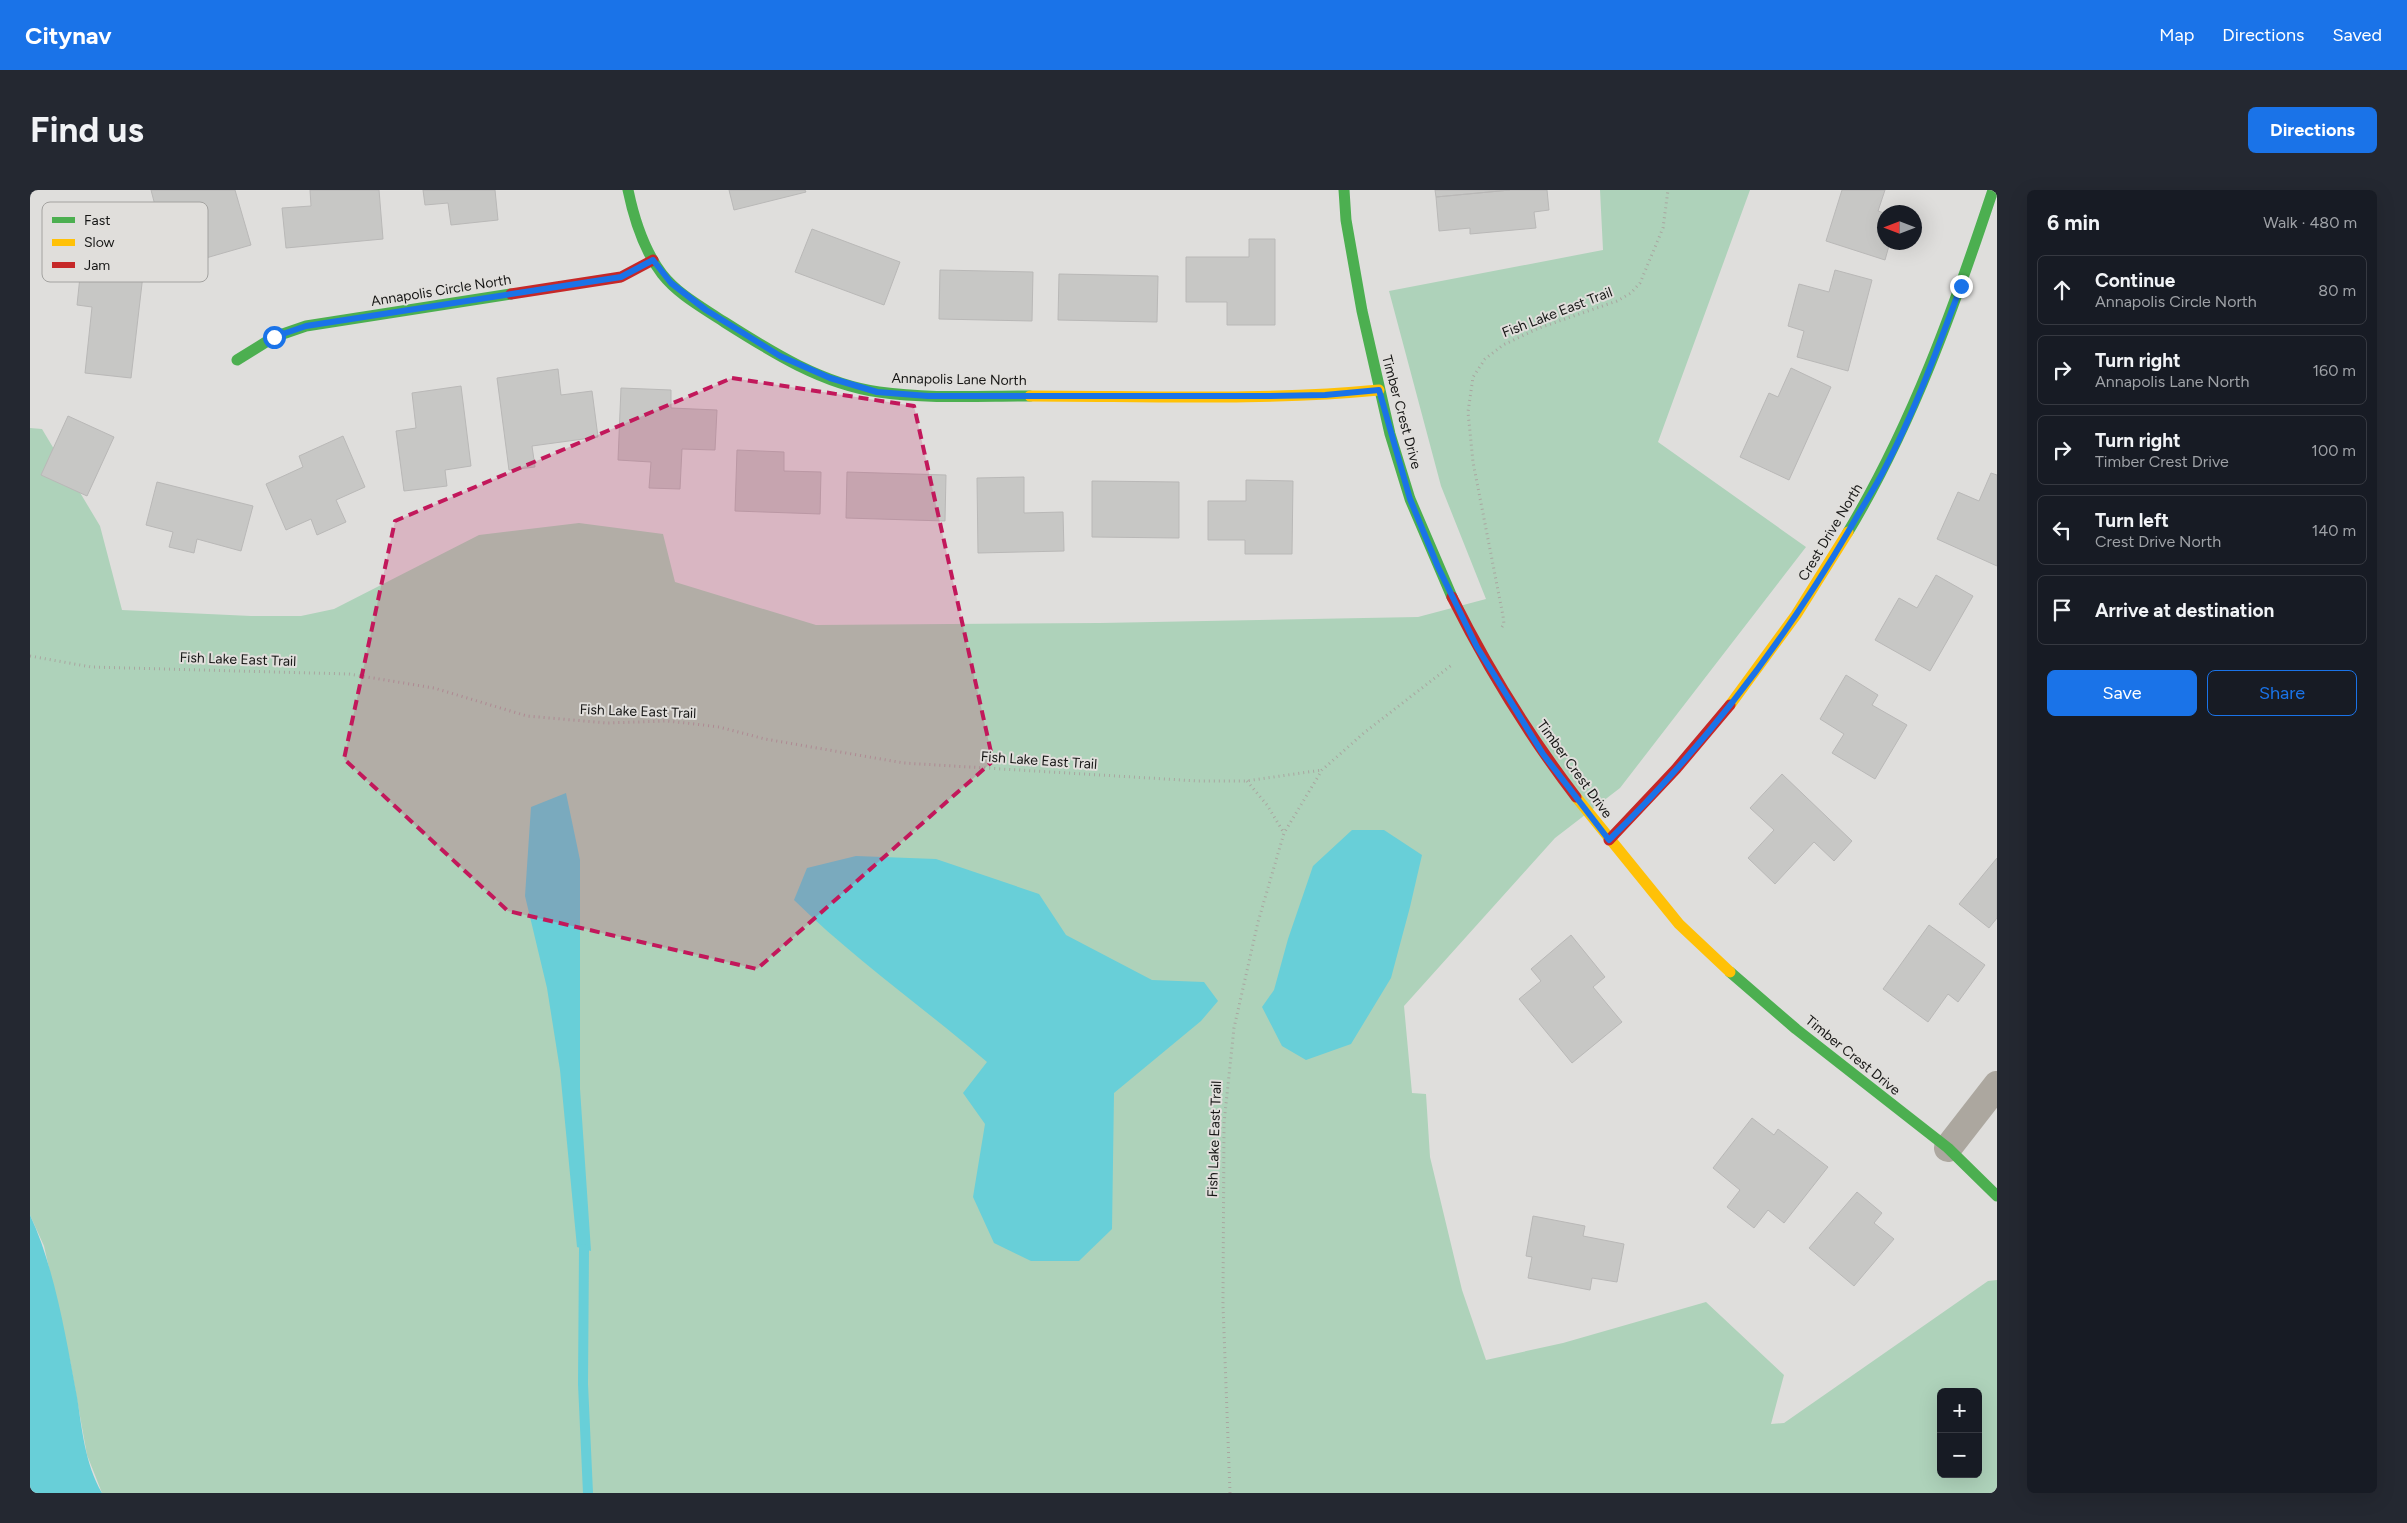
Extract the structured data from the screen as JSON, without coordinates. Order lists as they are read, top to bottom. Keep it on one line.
{"streets":{"street":["Annapolis Circle North","Annapolis Lane North","Timber Crest Drive","Crest Drive North"],"path":["Fish Lake East Trail"]},"crossings":[["Annapolis Circle North","Annapolis Lane North"],["Annapolis Lane North","Timber Crest Drive"],["Timber Crest Drive","Crest Drive North"]],"legend":["Fast","Slow","Jam"],"north":"left","page":{"header":"Citynav","nav":["Map","Directions","Saved"],"buttons":["Directions",["Save","Share"]],"title":"Find us","heading":["6 min","Walk · 480 m"],"list":[["Continue","Annapolis Circle North","80 m"],["Turn right","Annapolis Lane North","160 m"],["Turn right","Timber Crest Drive","100 m"],["Turn left","Crest Drive North","140 m"],"Arrive at destination"],"map_buttons":["+","−"]}}
